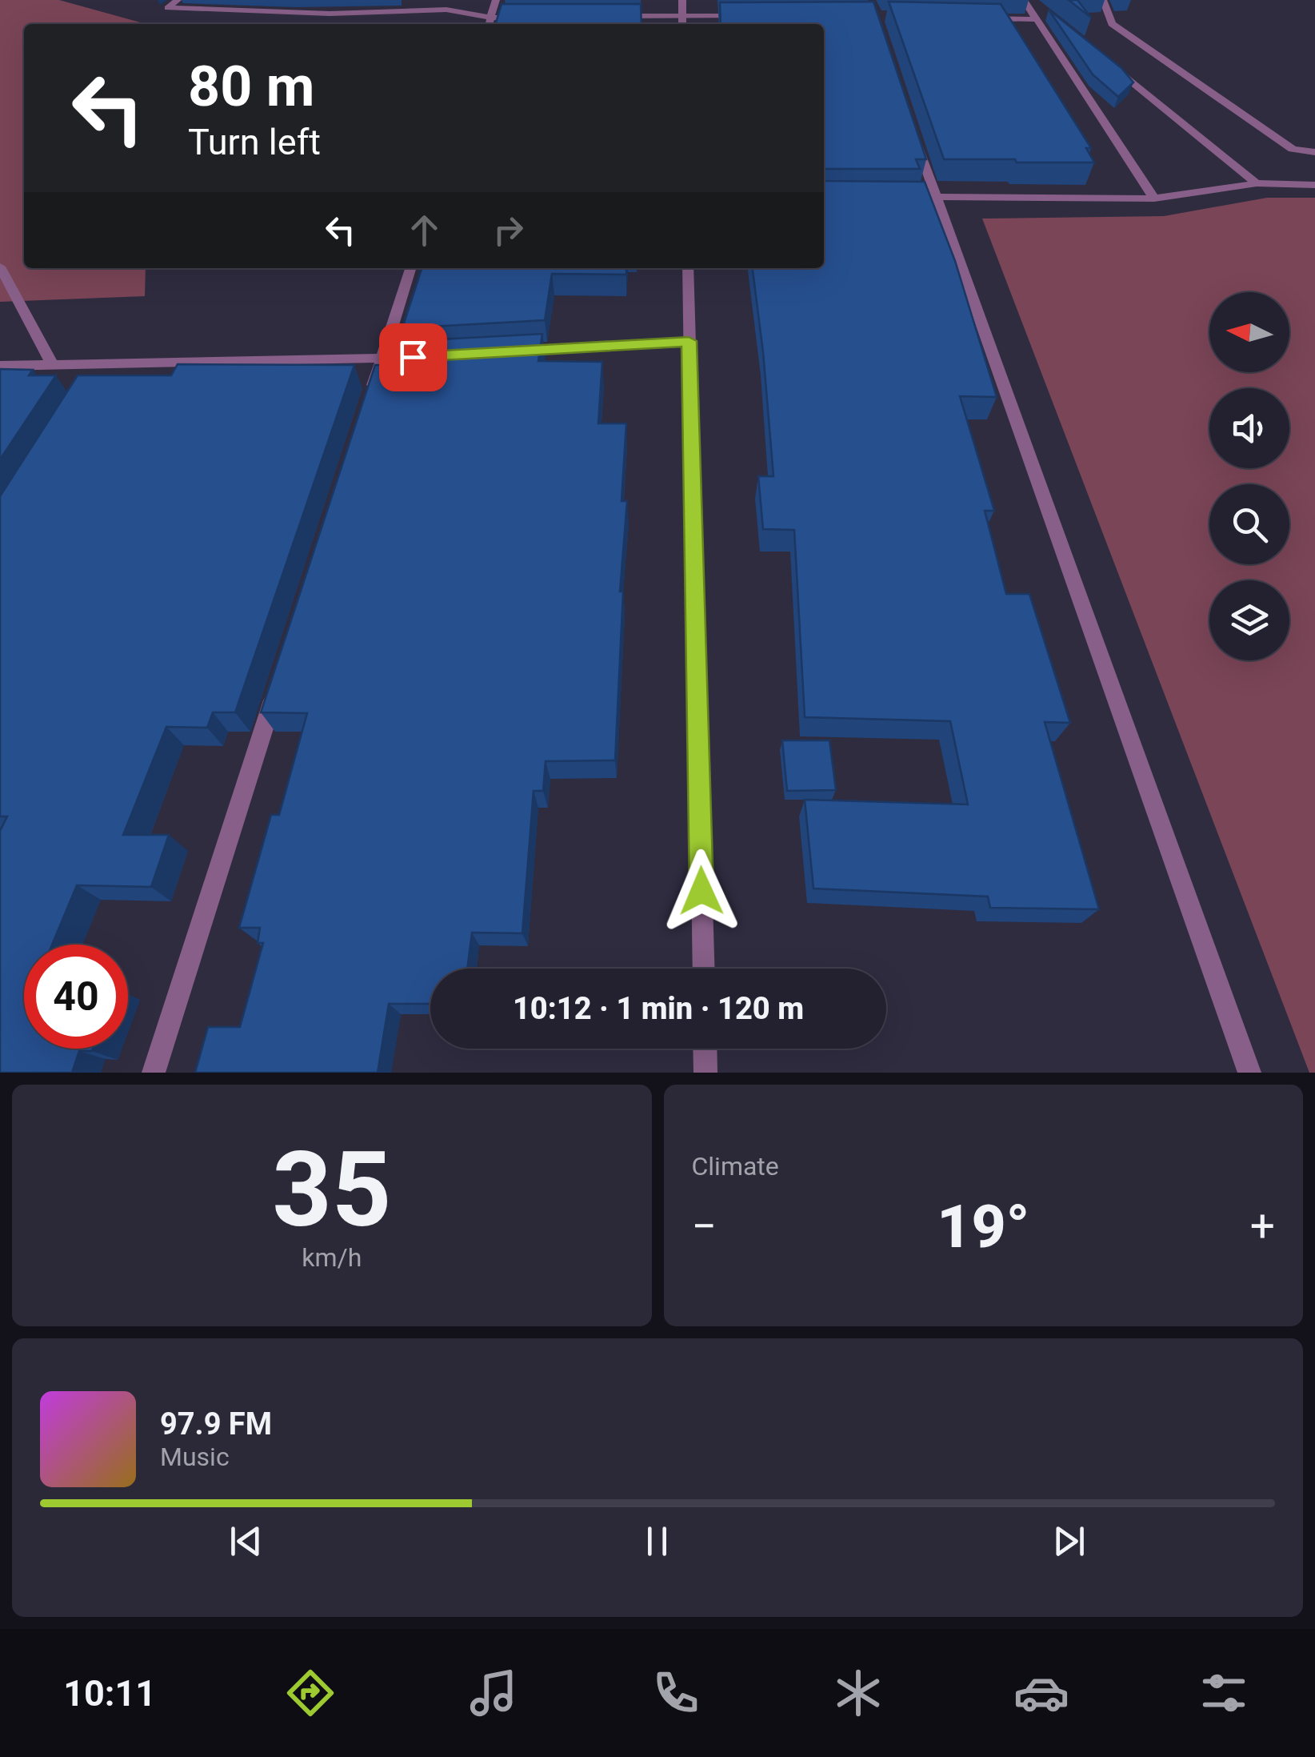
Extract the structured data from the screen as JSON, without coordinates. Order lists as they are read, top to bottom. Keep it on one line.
{"north":"left","page":{"turn":["80 m","Turn left"],"limit":"40","trip":"10:12 · 1 min · 120 m","tile":[["35","km/h"],"Climate"],"heat":["−","19°","+"],"song":["97.9 FM","Music"],"tabs":"10:11"}}
